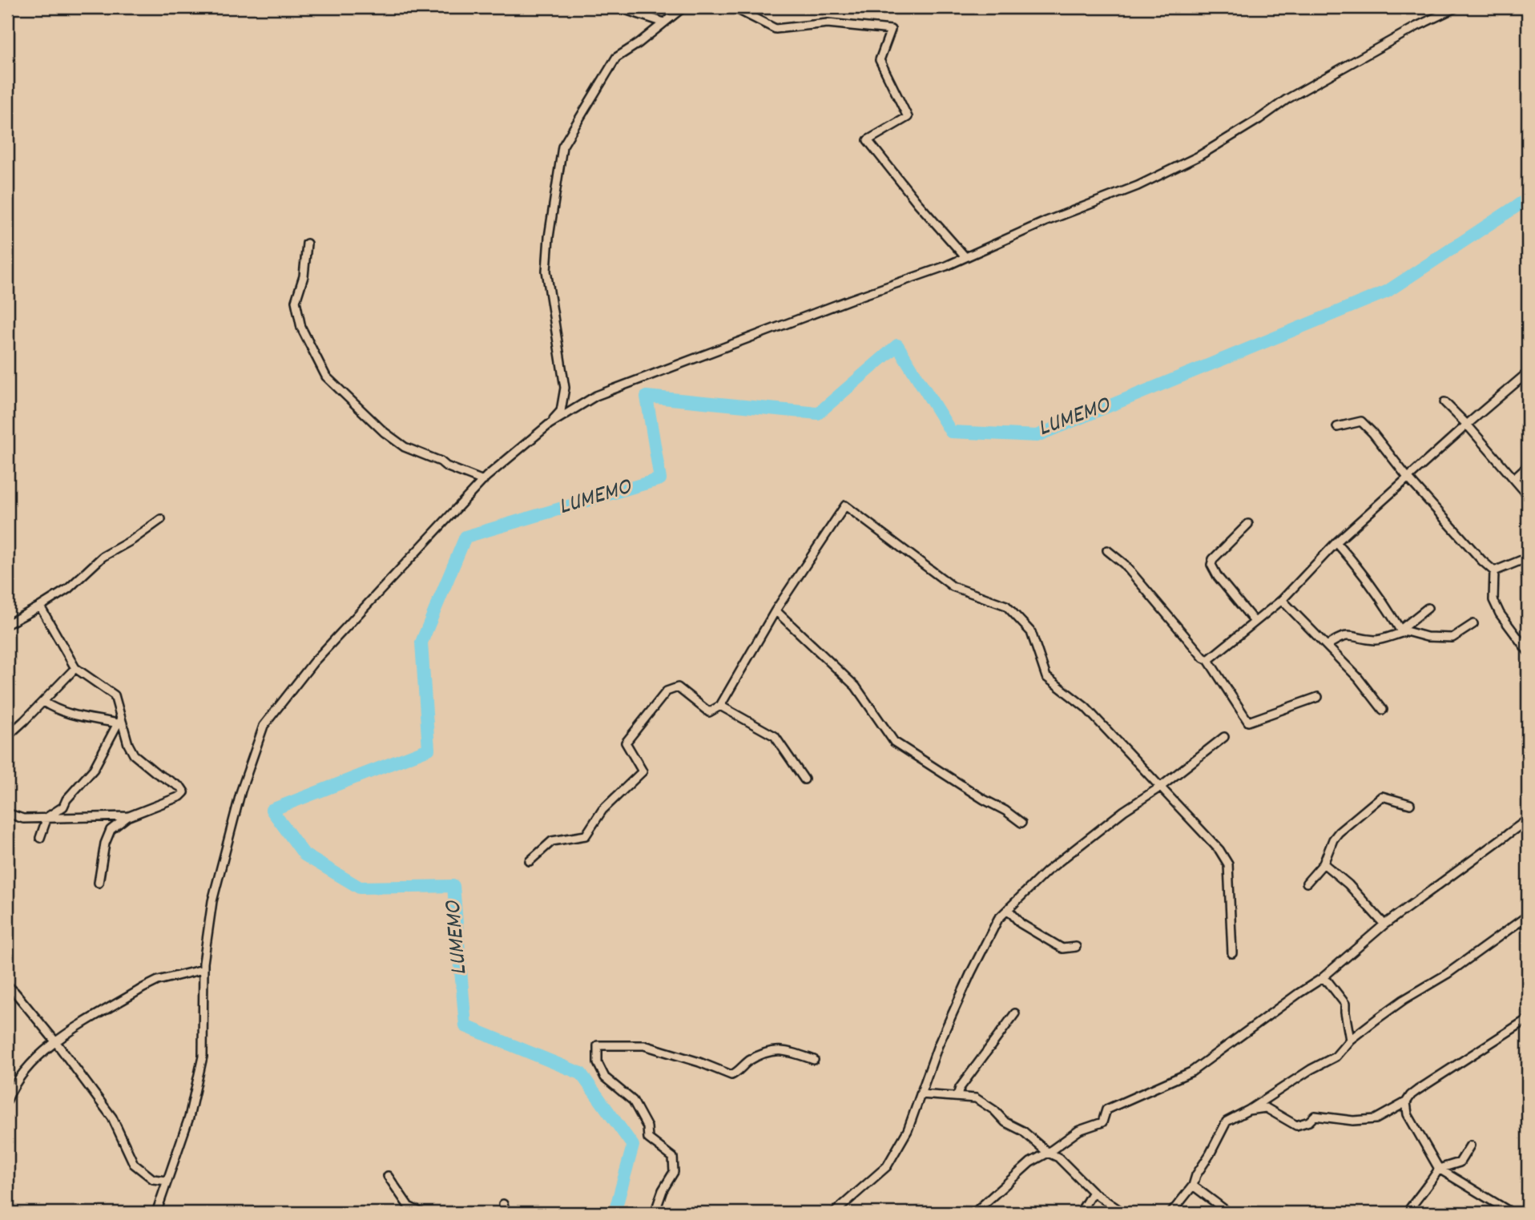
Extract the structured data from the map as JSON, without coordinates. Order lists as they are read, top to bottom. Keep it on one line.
{"water":["LUMEMO"]}
